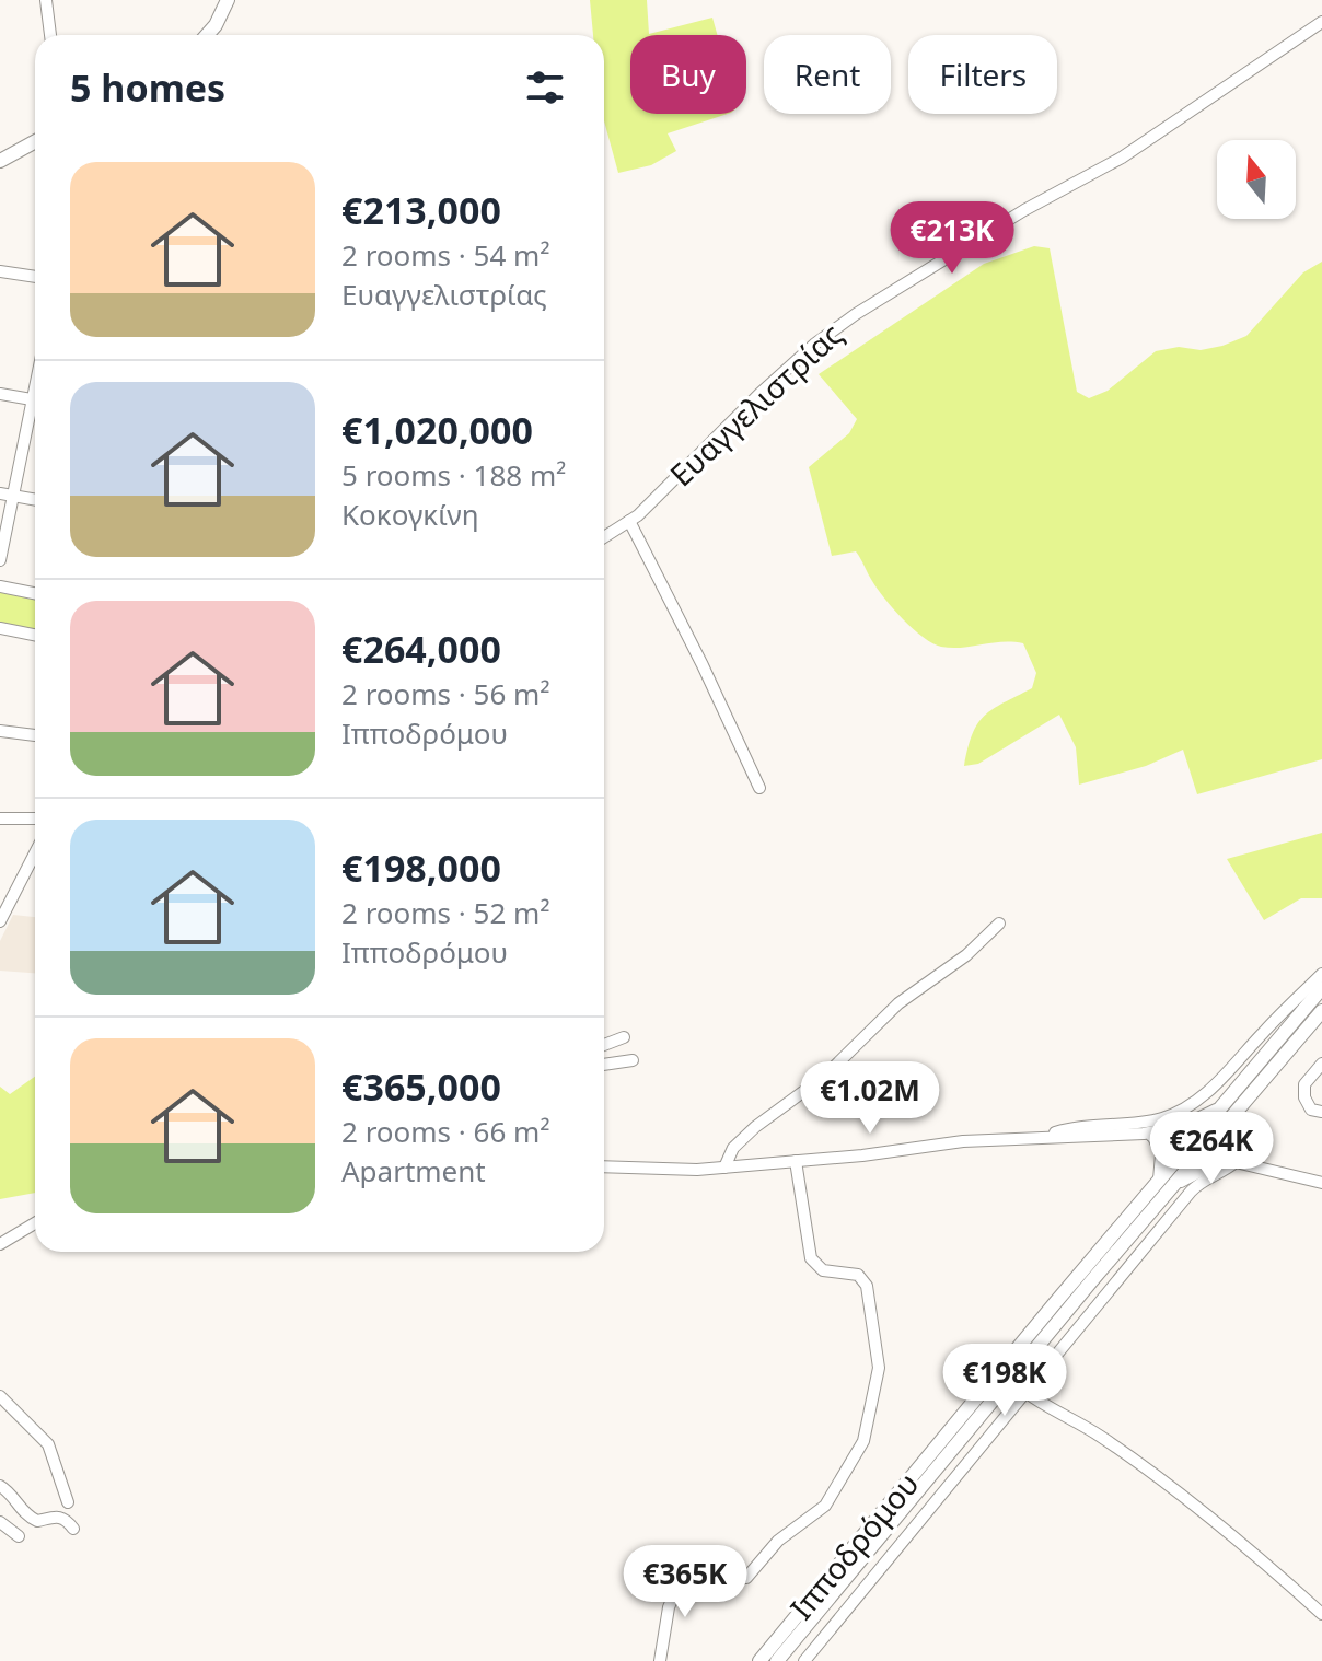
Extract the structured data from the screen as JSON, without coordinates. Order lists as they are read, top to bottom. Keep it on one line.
{"streets":{"main road":["Ιπποδρόμου"],"street":["Ευαγγελιστρίας"]},"north":"top","page":{"chip":["Buy","Rent","Filters"],"heading":"5 homes","list":[{"name":"€213,000","note":"2 rooms · 54 m² · Ευαγγελιστρίας"},{"name":"€1,020,000","note":"5 rooms · 188 m² · Κοκογκίνη"},{"name":"€264,000","note":"2 rooms · 56 m² · Ιπποδρόμου"},{"name":"€198,000","note":"2 rooms · 52 m² · Ιπποδρόμου"},{"name":"€365,000","note":"2 rooms · 66 m² · Apartment"}],"price":["€213K","€1.02M","€264K","€198K","€365K"]}}
